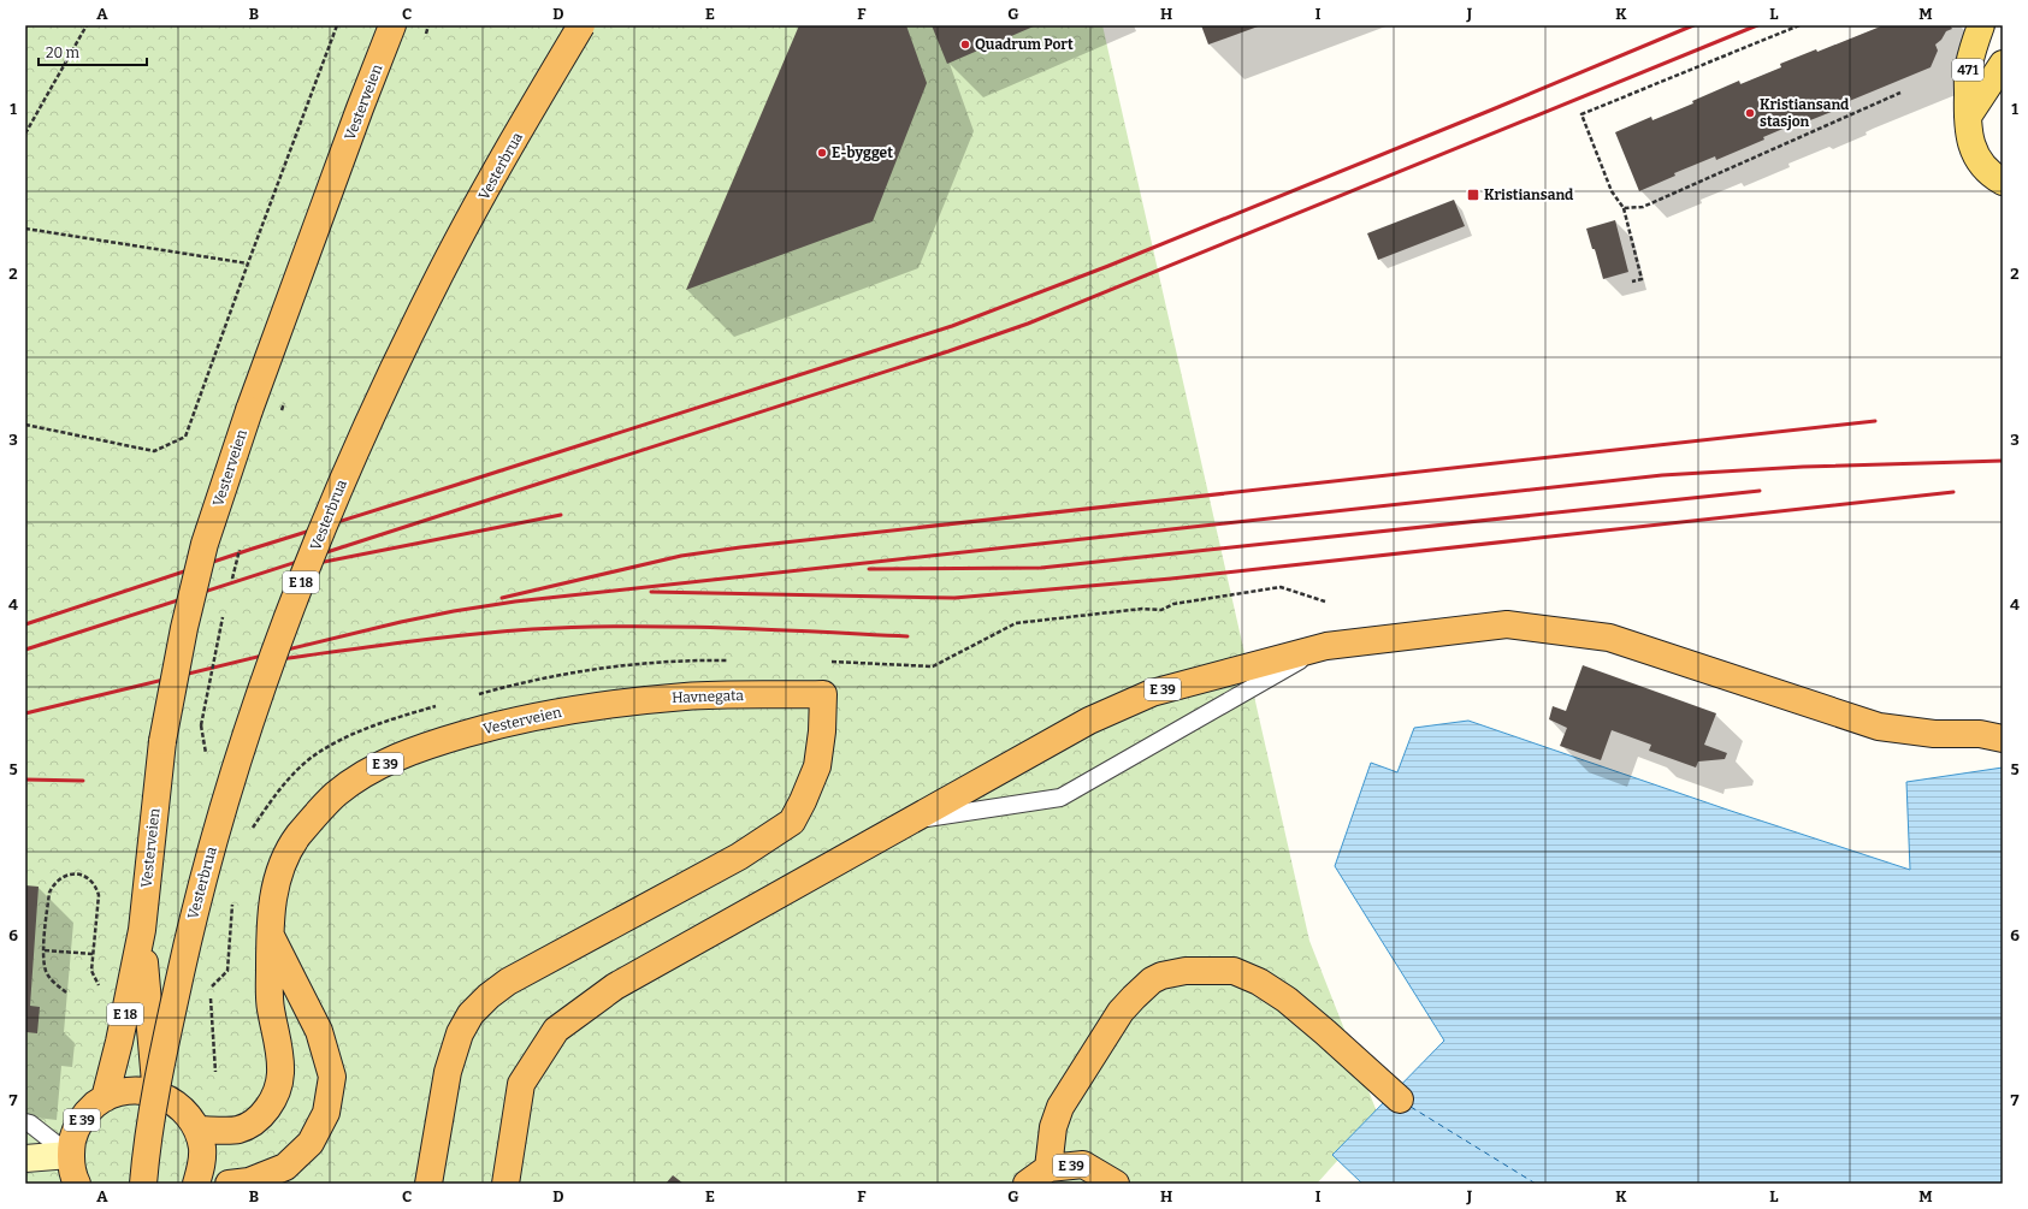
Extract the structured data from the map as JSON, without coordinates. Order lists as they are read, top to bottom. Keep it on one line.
{"streets":{"highway":["Vesterveien","Vesterbrua","E 18","E 39","Havnegata"],"main road":["471"]},"crossings":[["Vesterveien","E 39"],["Vesterveien","Havnegata"]],"places":{"other":["Quadrum Port","Kristiansand stasjon","E-bygget"],"transit":["Kristiansand"]},"scale_bar":"20 m","grid":{"columns":["A","B","C","D","E","F","G","H","I","J","K","L","M"],"rows":["1","2","3","4","5","6","7"]}}
